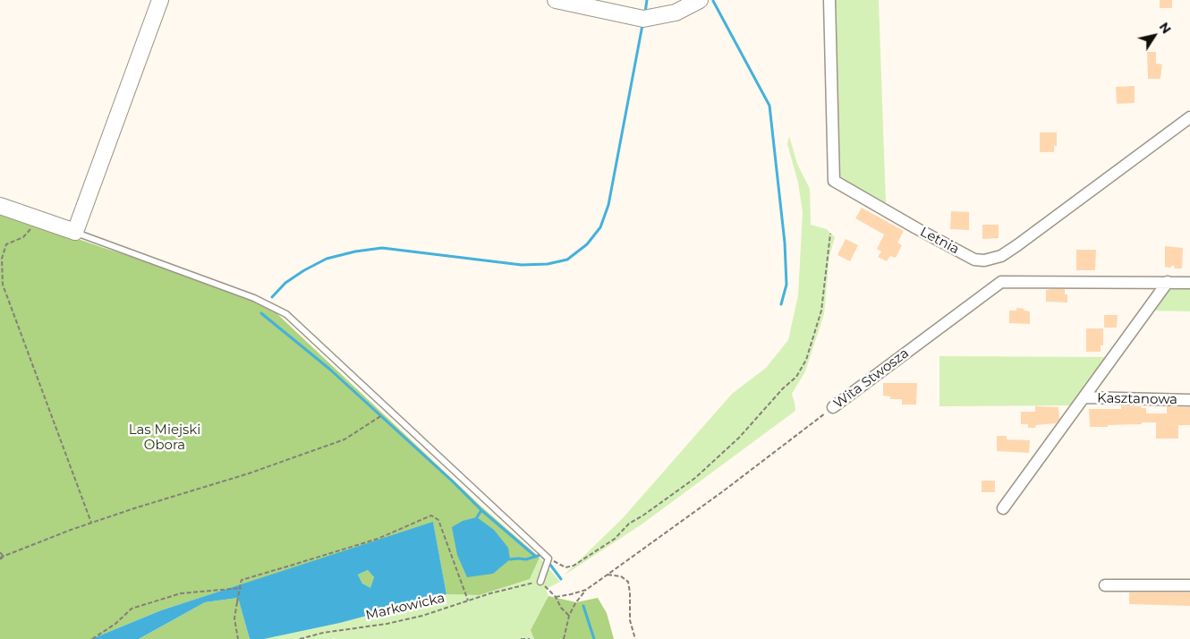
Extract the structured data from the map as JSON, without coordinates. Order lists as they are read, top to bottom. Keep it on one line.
{"streets":{"street":["Letnia","Wita Stwosza","Kasztanowa"],"path":["Markowicka"]},"parks":["Las Miejski Obora"],"north":"top right"}
